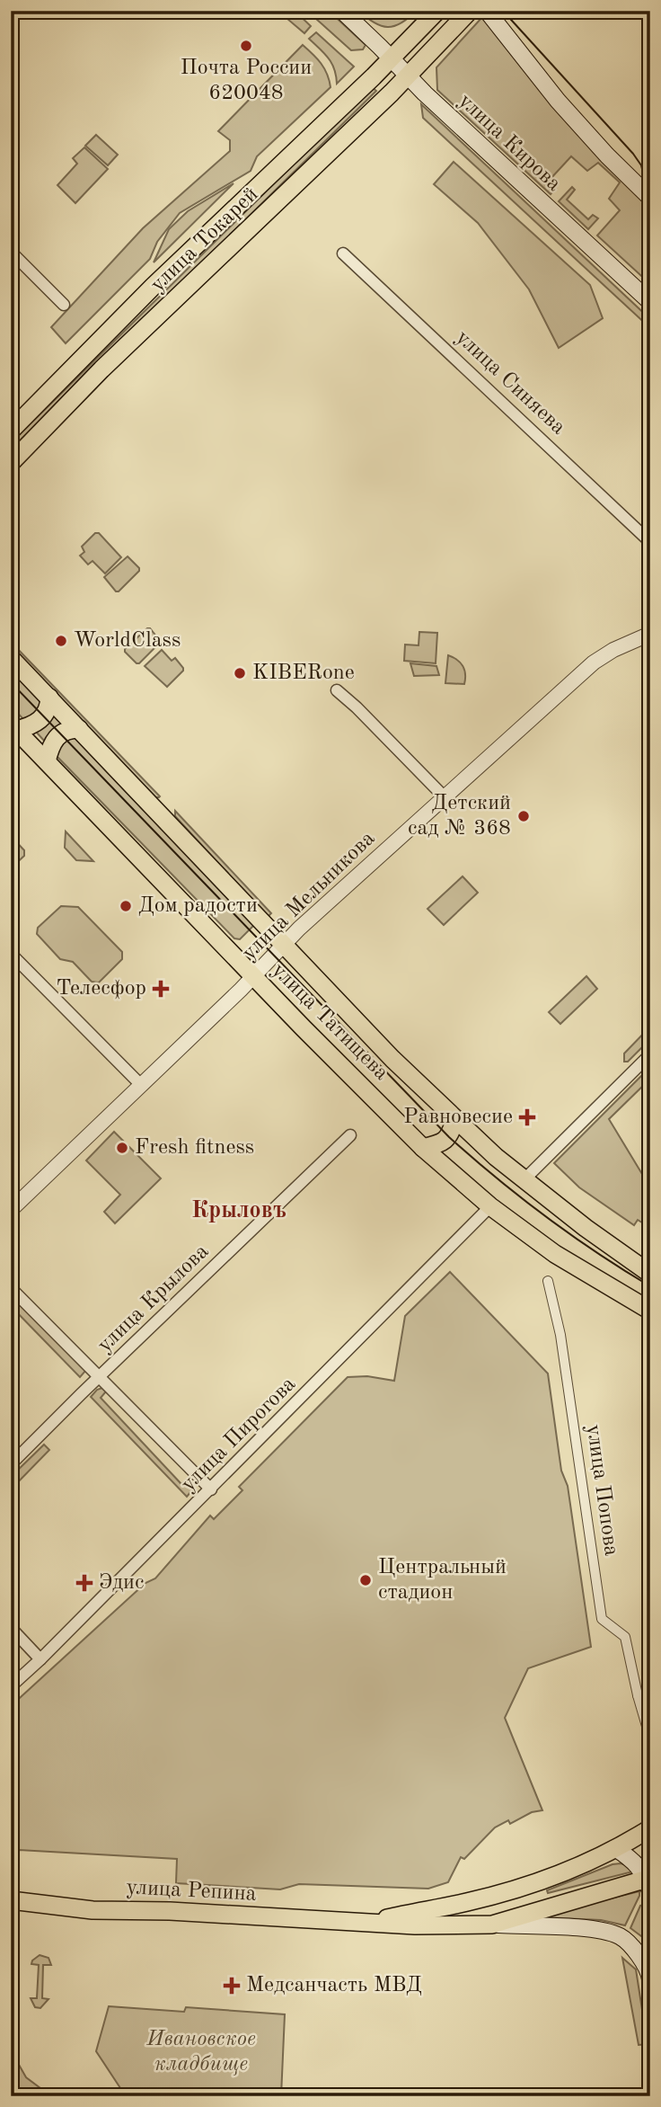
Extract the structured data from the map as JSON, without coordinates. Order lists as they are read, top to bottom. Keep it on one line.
{"streets":{"main road":["улица Кирова","улица Токарей","улица Татищева","улица Репина"],"street":["улица Синяева","улица Мельникова","улица Крылова","улица Пирогова","улица Попова"]},"crossings":[["улица Кирова","улица Токарей"],["улица Мельникова","улица Татищева"],["улица Татищева","улица Пирогова"]],"districts":["Крыловъ"],"parks":["Ивановское кладбище"],"places":{"other":["Почта России 620048","WorldClass","KIBERone","Детский сад № 368","Дом радости","Fresh fitness","Центральный стадион"],"health":["Телесфор","Равновесие","Эдис","Медсанчасть МВД"]}}
